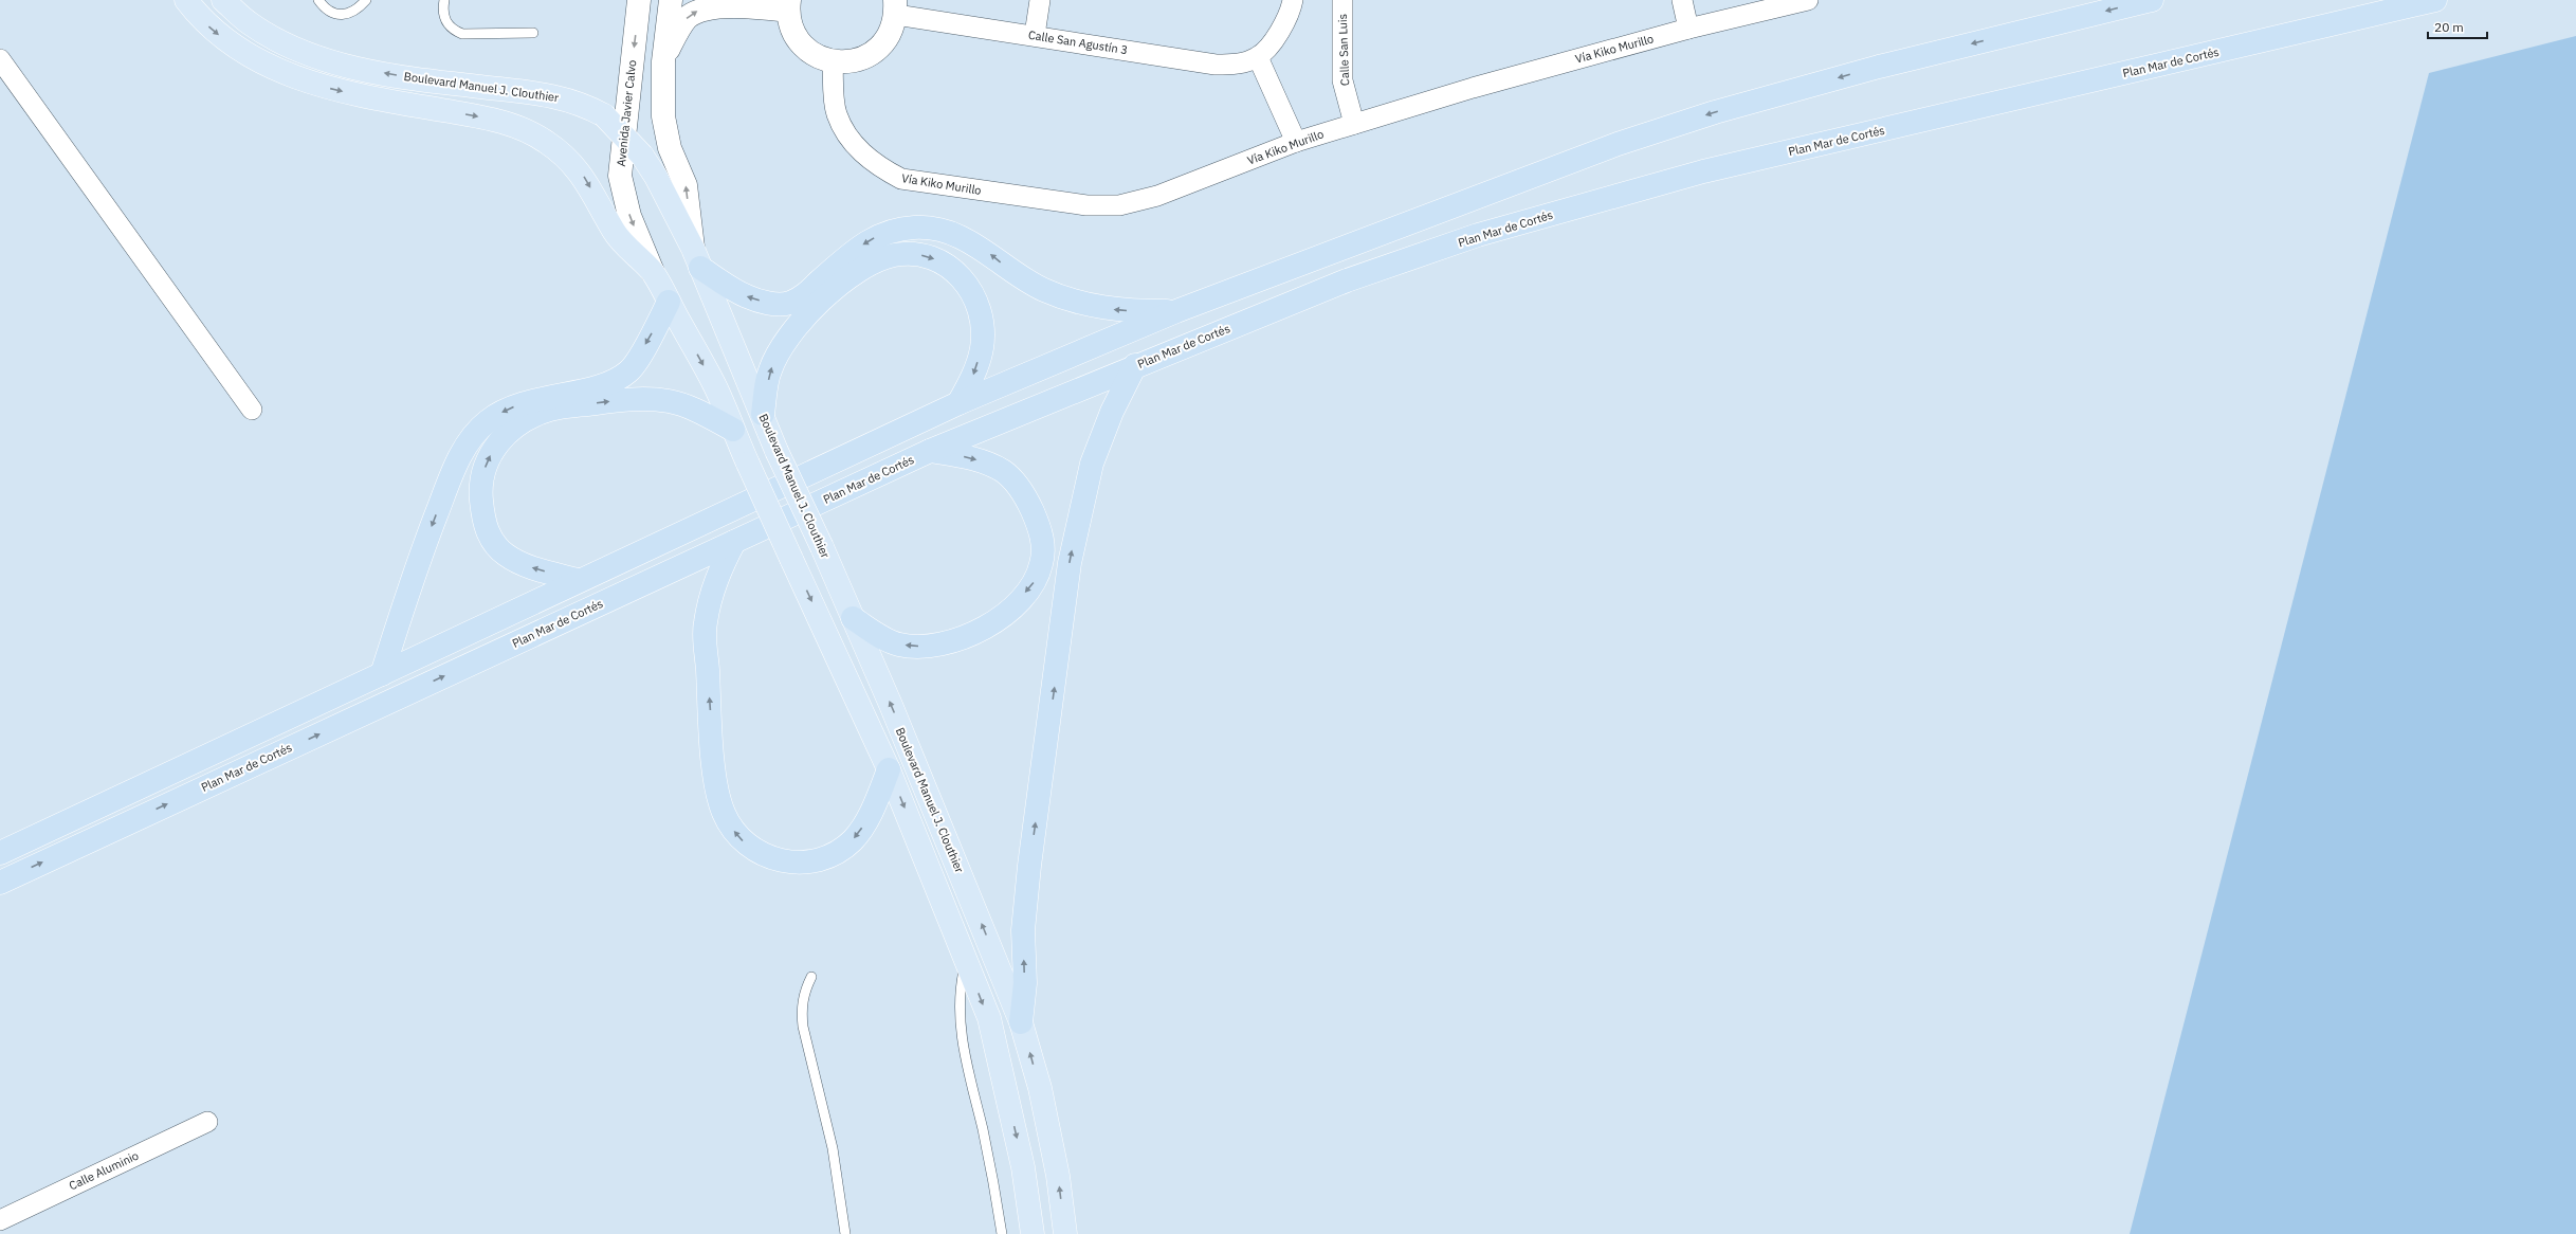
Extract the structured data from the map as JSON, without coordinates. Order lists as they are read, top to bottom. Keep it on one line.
{"streets":{"highway":["Plan Mar de Cortés"],"main road":["Boulevard Manuel J. Clouthier"],"street":["Calle San Agustín 3","Vía Kiko Murillo","Calle San Luis","Avenida Javier Calvo","Calle Aluminio"]},"crossings":[["Vía Kiko Murillo","Calle San Luis"]],"scale_bar":"20 m"}
